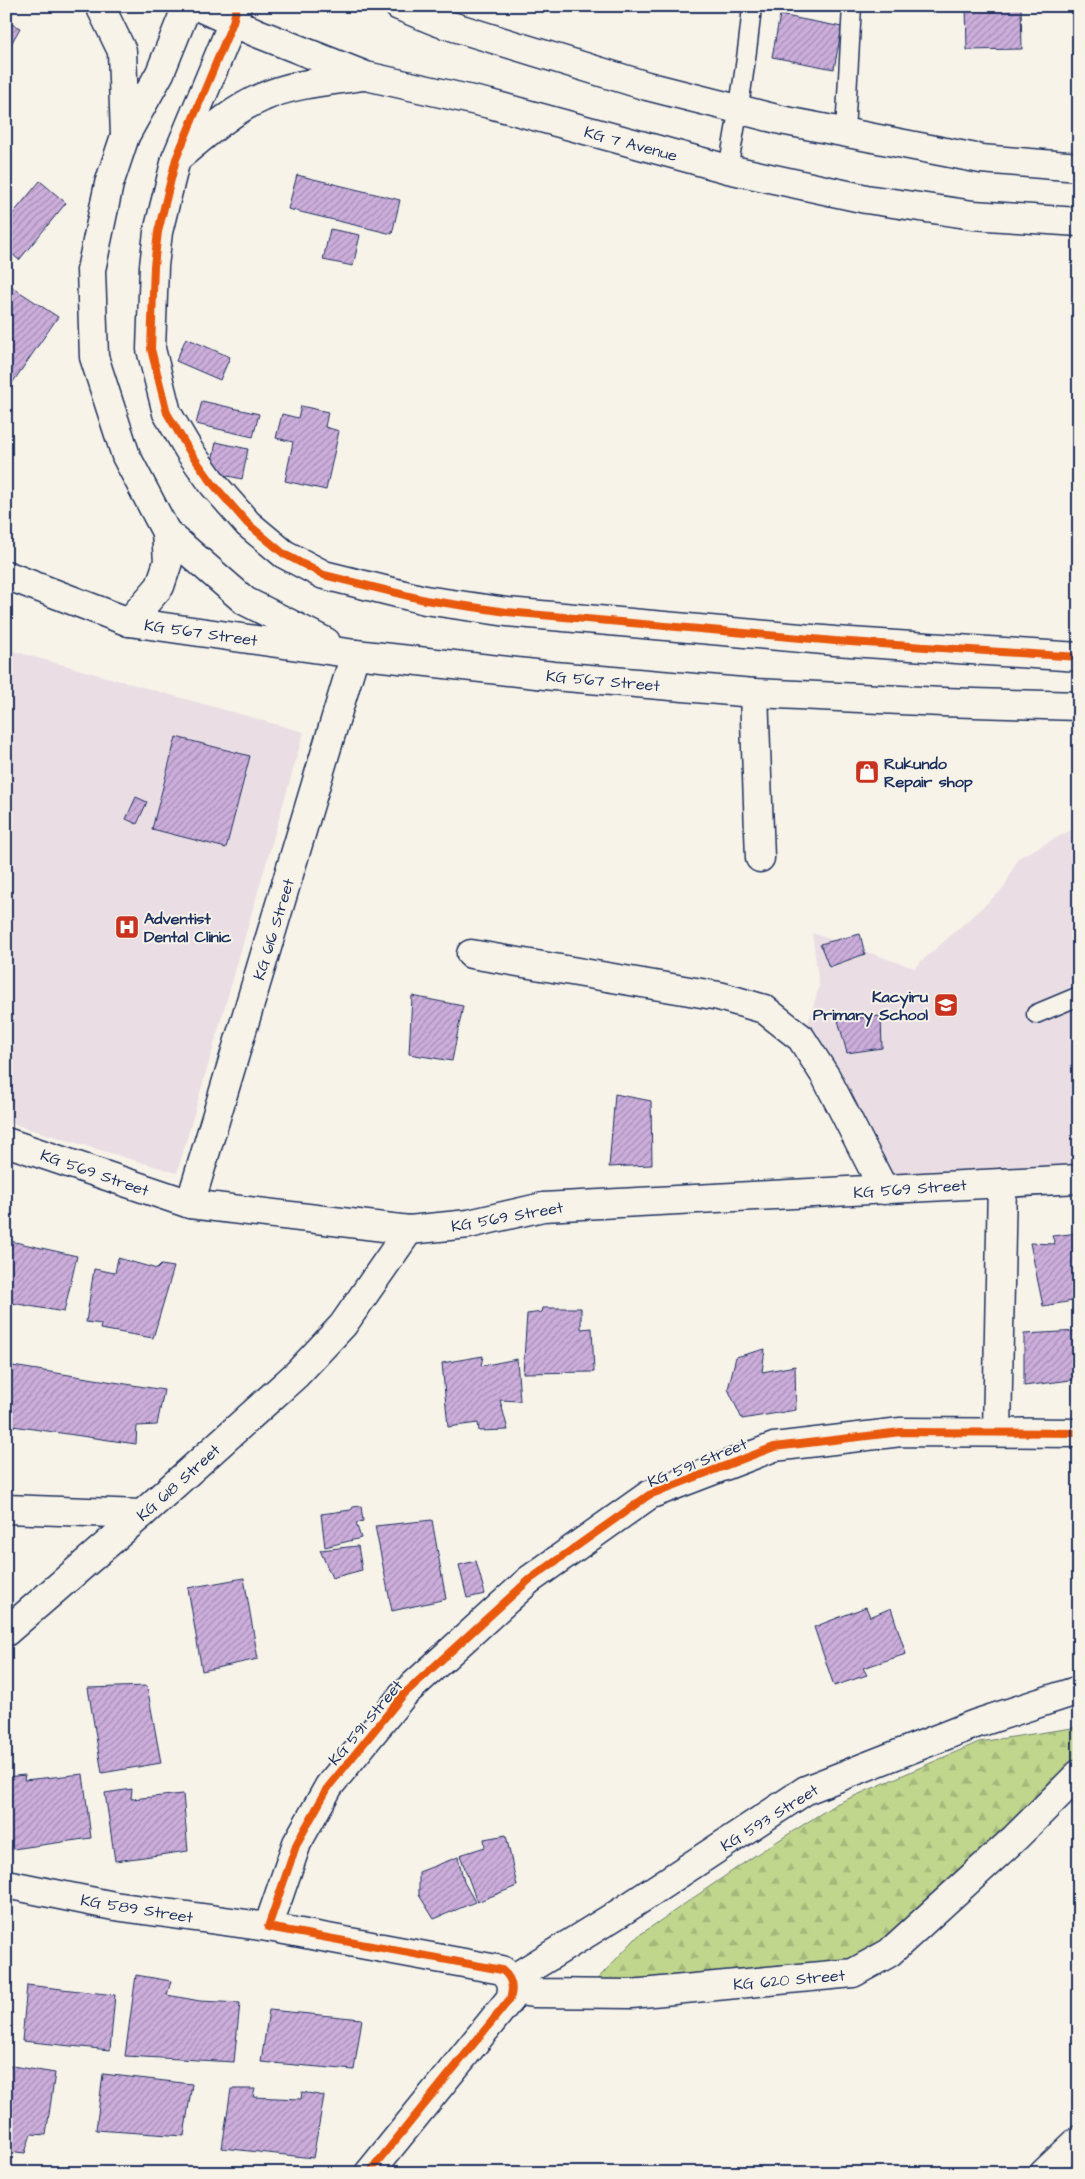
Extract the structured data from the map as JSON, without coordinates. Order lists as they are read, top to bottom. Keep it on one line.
{"streets":{"street":["KG 7 Avenue","KG 567 Street","KG 616 Street","KG 569 Street","KG 591 Street","KG 618 Street","KG 593 Street","KG 589 Street","KG 620 Street"]},"crossings":[["KG 567 Street","KG 616 Street"],["KG 616 Street","KG 569 Street"],["KG 569 Street","KG 618 Street"],["KG 591 Street","KG 589 Street"],["KG 593 Street","KG 620 Street"]],"places":{"shop":["Rukundo Repair shop"],"hospital":["Adventist Dental Clinic"],"school or university":["Kacyiru Primary School"]}}
